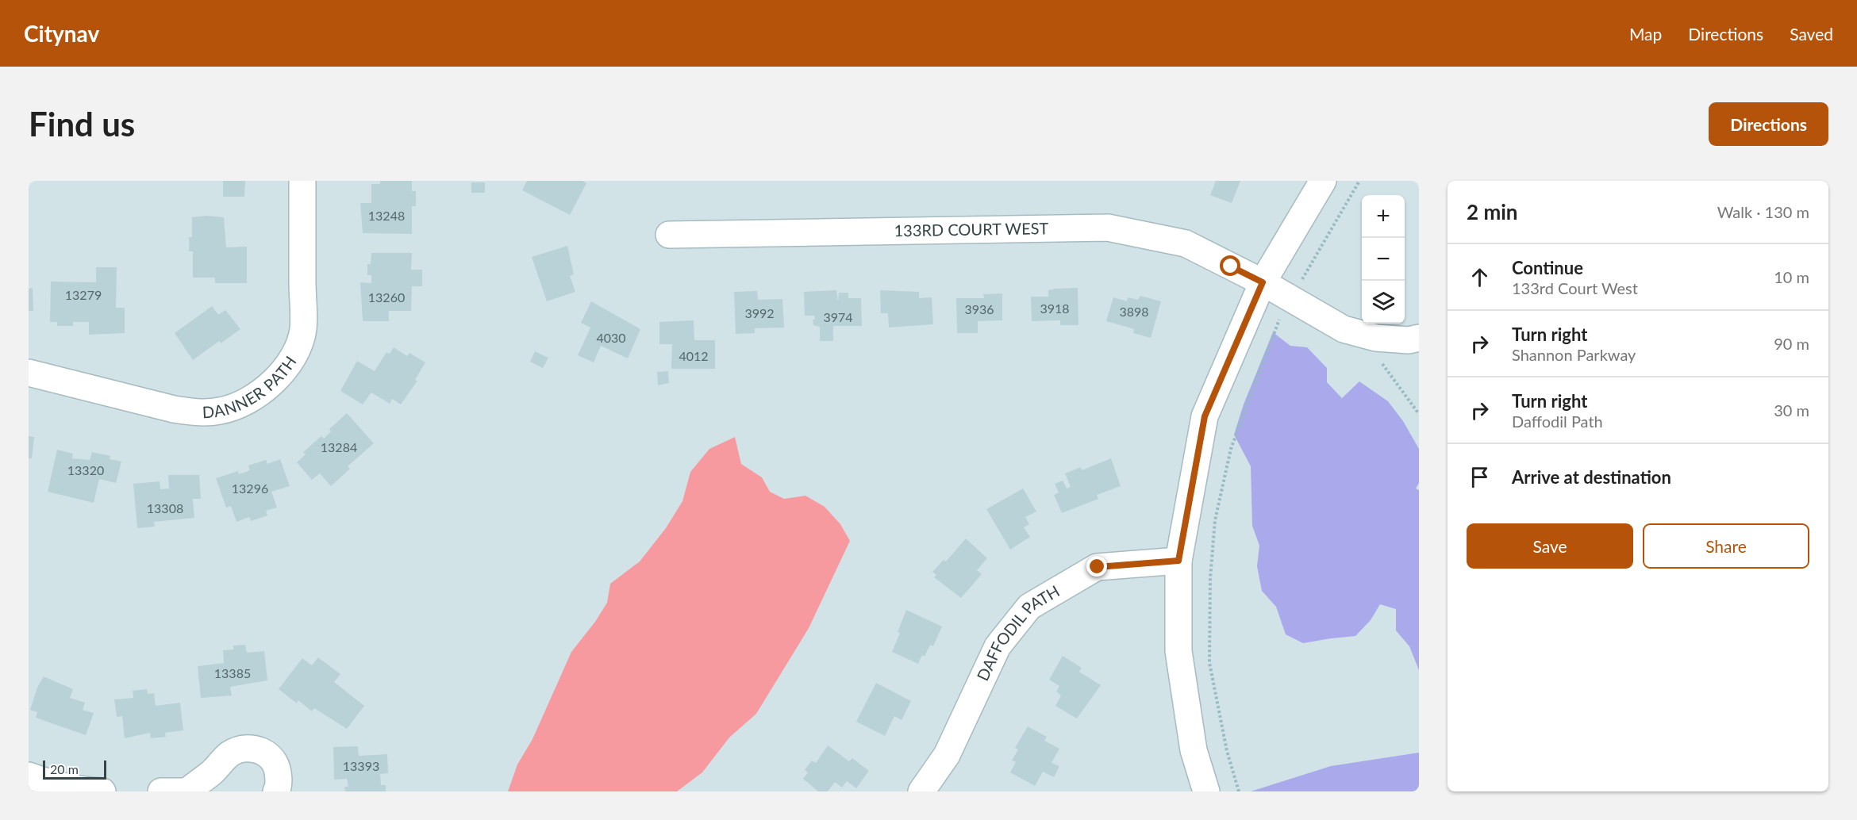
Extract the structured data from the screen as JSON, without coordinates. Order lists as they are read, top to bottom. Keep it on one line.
{"streets":{"street":["133RD COURT WEST","DANNER PATH","DAFFODIL PATH"]},"house_numbers":["13248","13279","13260","3918","3936","3898","3992","3974","4030","4012","13284","13320","13296","13308","13385","13393"],"scale_bar":"20 m","page":{"header":"Citynav","nav":["Map","Directions","Saved"],"buttons":["Directions",["Save","Share"]],"title":"Find us","heading":["2 min","Walk · 130 m"],"map_buttons":["+","−"],"list":[["Continue","133rd Court West","10 m"],["Turn right","Shannon Parkway","90 m"],["Turn right","Daffodil Path","30 m"],"Arrive at destination"],"scale":"20 m"}}
